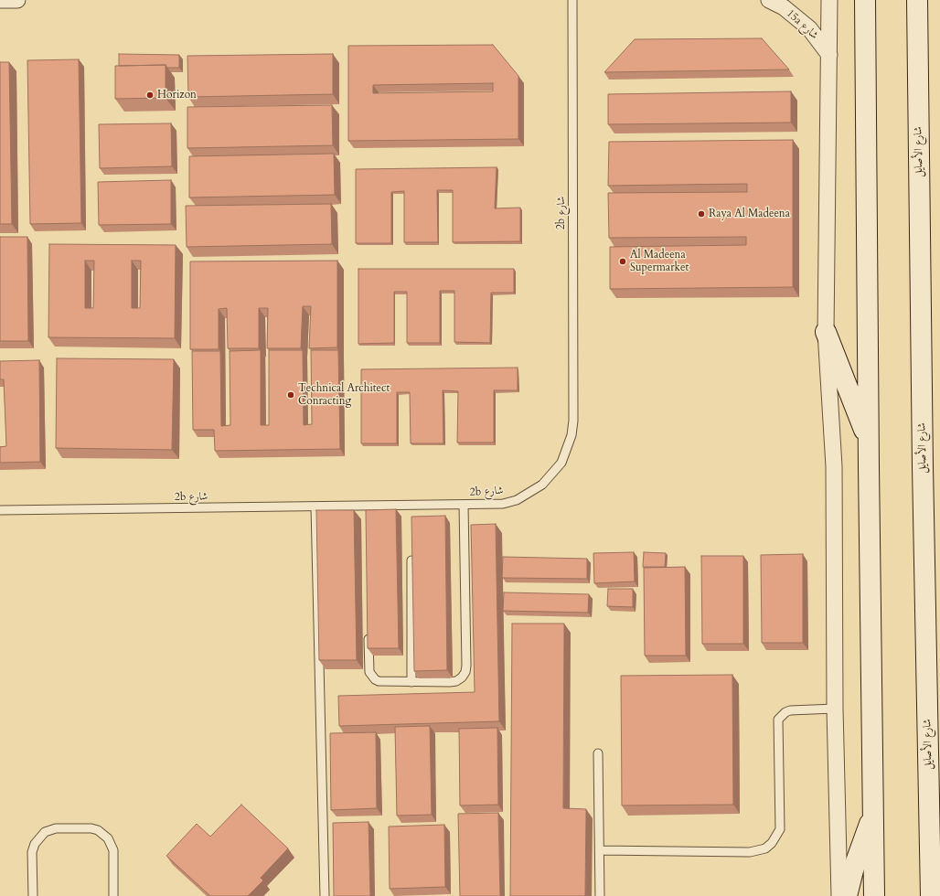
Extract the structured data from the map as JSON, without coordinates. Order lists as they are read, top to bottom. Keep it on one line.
{"streets":{"main road":["شارع الأصايل"],"street":["15a شارع"],"lane":["2b شارع"]},"places":["Horizon","Raya Al Madeena","Al Madeena Supermarket","Technical Architect Conracting"]}
